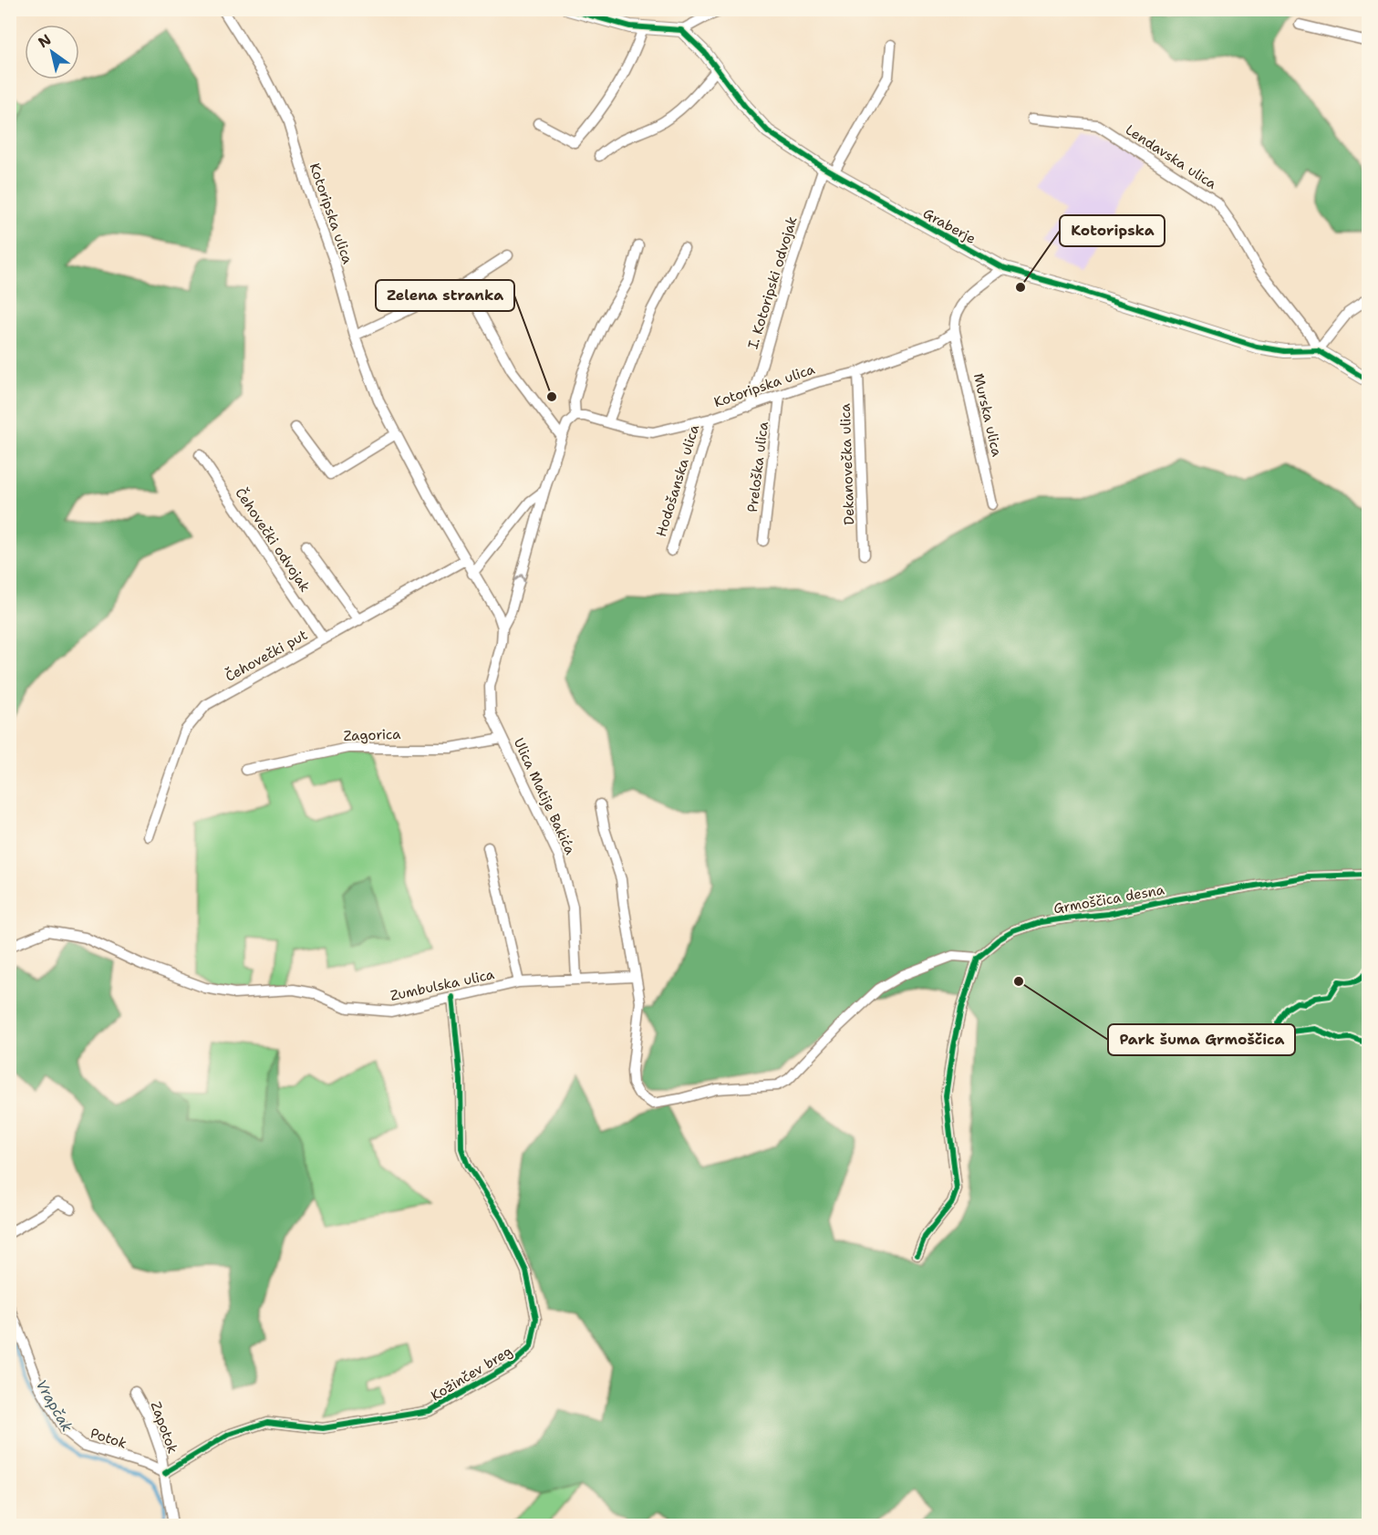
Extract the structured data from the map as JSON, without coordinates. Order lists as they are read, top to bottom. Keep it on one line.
{"streets":{"street":["Lendavska ulica","Kotoripska ulica","Graberje","I. Kotoripski odvojak","Murska ulica","Dekanovečka ulica","Preloška ulica","Hodošanska ulica","Čehovečki odvojak","Čehovečki put","Zagorica","Ulica Matije Bakića","Grmoščica desna","Zumbulska ulica","Kožinčev breg","Zapotok","Potok"]},"crossings":[["Lendavska ulica","Graberje"],["Kotoripska ulica","I. Kotoripski odvojak"],["Kotoripska ulica","Murska ulica"],["Kotoripska ulica","Dekanovečka ulica"],["Kotoripska ulica","Preloška ulica"],["Kotoripska ulica","Hodošanska ulica"],["Kotoripska ulica","Čehovečki put"],["Kotoripska ulica","Ulica Matije Bakića"],["Graberje","I. Kotoripski odvojak"],["Čehovečki odvojak","Čehovečki put"],["Zagorica","Ulica Matije Bakića"],["Ulica Matije Bakića","Zumbulska ulica"],["Zumbulska ulica","Kožinčev breg"],["Kožinčev breg","Zapotok"],["Kožinčev breg","Potok"],["Zapotok","Potok"]],"water":["Vrapčak"],"places":["Kotoripska","Zelena stranka","Park šuma Grmoščica"],"north":"top left"}
